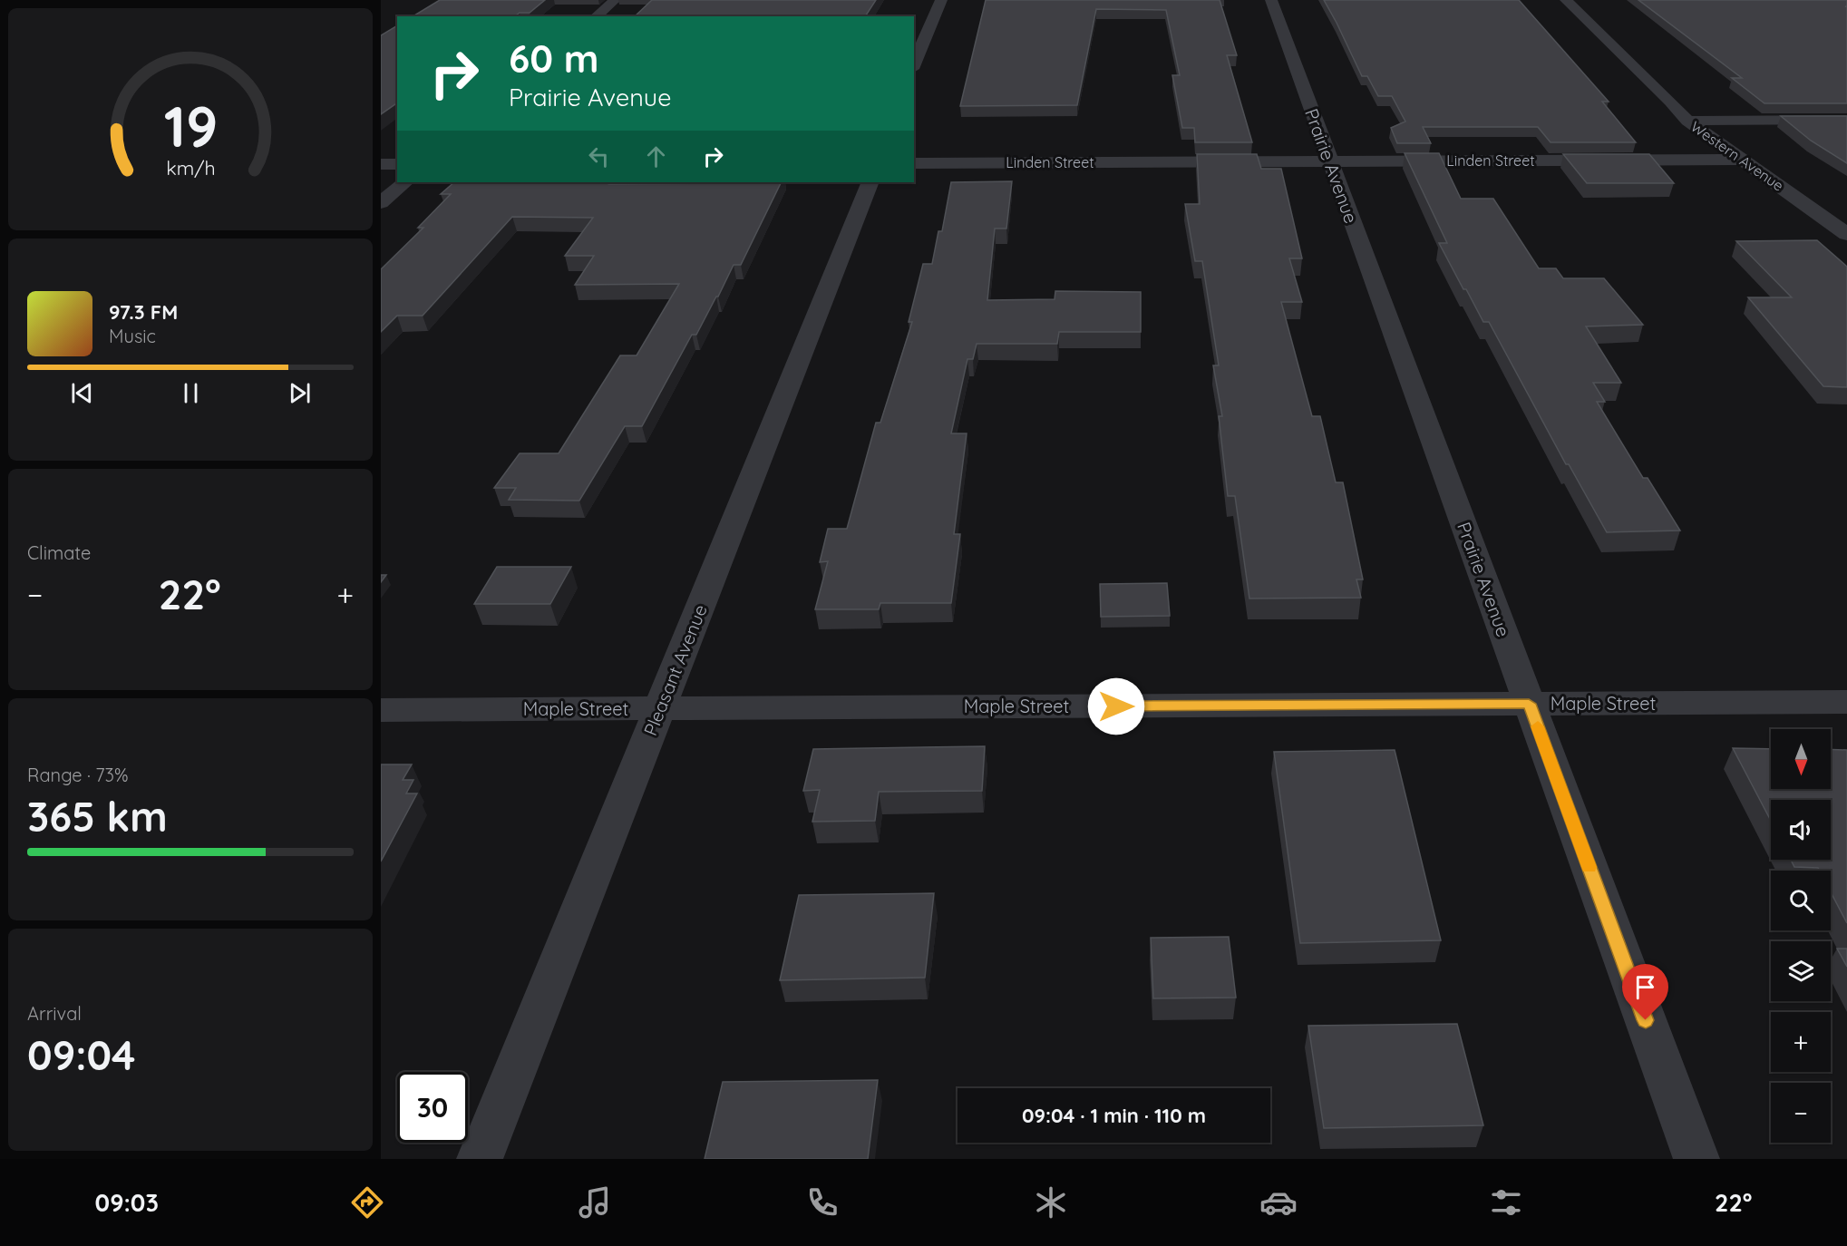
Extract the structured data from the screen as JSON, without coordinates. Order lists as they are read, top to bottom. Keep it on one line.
{"streets":{"street":["Western Avenue","Linden Street","Prairie Avenue","Pleasant Avenue","Maple Street"]},"crossings":[["Western Avenue","Linden Street"],["Linden Street","Prairie Avenue"],["Prairie Avenue","Maple Street"],["Pleasant Avenue","Maple Street"]],"north":"bottom","page":{"turn":["60 m","Prairie Avenue"],"song":["97.3 FM","Music"],"tile":["Climate",["Range · 73%","365 km"],["Arrival","09:04"]],"heat":["−","22°","+"],"map_buttons":["+","−"],"limit":"30","trip":"09:04 · 1 min · 110 m","tabs":["09:03","22°"],"gauge":["19","km/h"]}}
